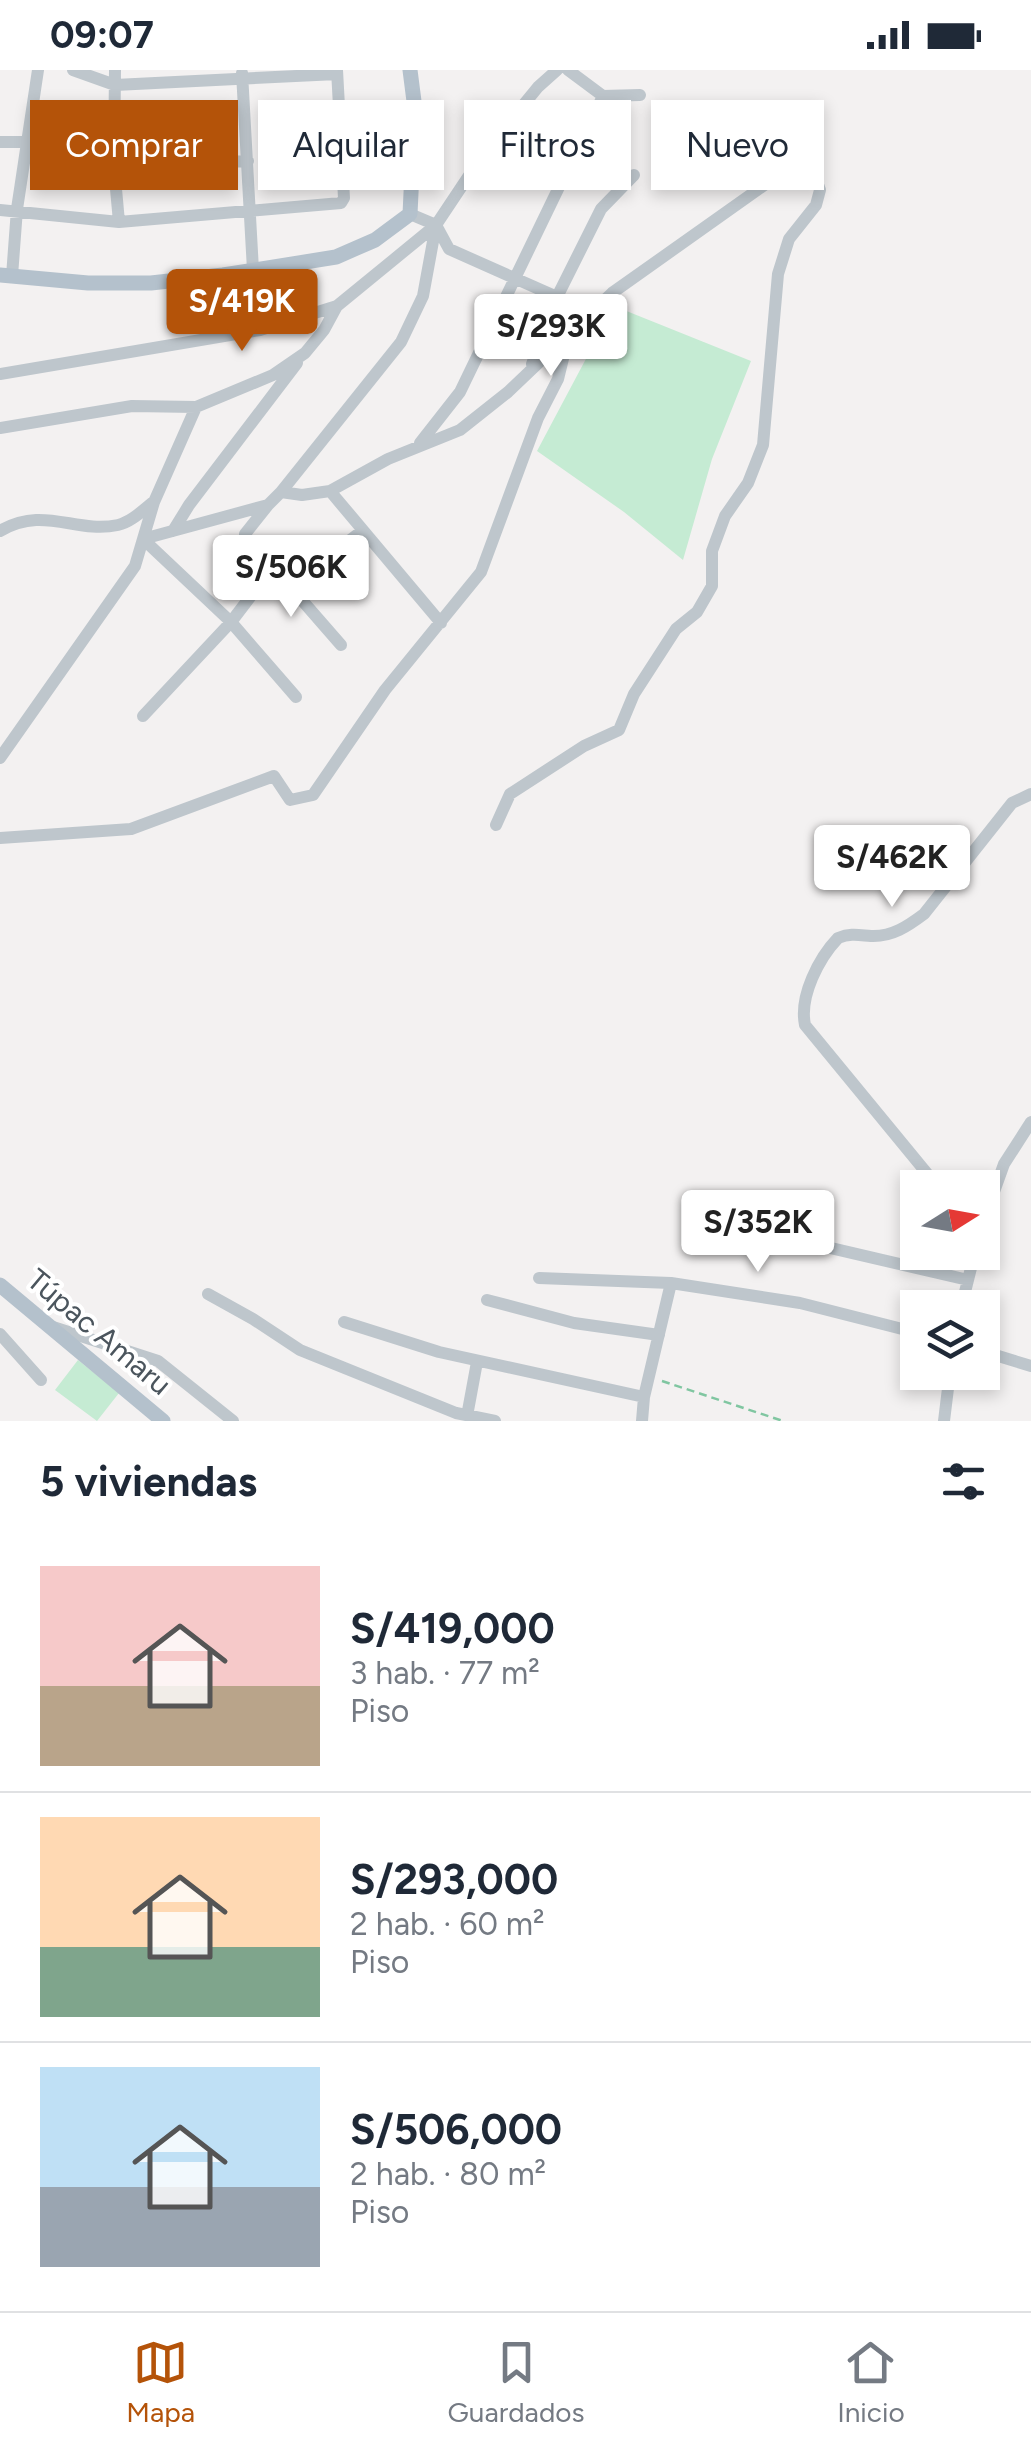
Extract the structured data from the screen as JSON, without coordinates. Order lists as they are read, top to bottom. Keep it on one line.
{"streets":{"main road":["Túpac Amaru"]},"north":"right","page":{"status":"09:07","chip":["Comprar","Alquilar","Filtros","Nuevo"],"price":["S/419K","S/293K","S/506K","S/462K","S/352K"],"heading":"5 viviendas","list":[{"name":"S/419,000","note":"3 hab. · 77 m² · Piso"},{"name":"S/293,000","note":"2 hab. · 60 m² · Piso"},{"name":"S/506,000","note":"2 hab. · 80 m² · Piso"}],"tabs":["Mapa","Guardados","Inicio"]}}
